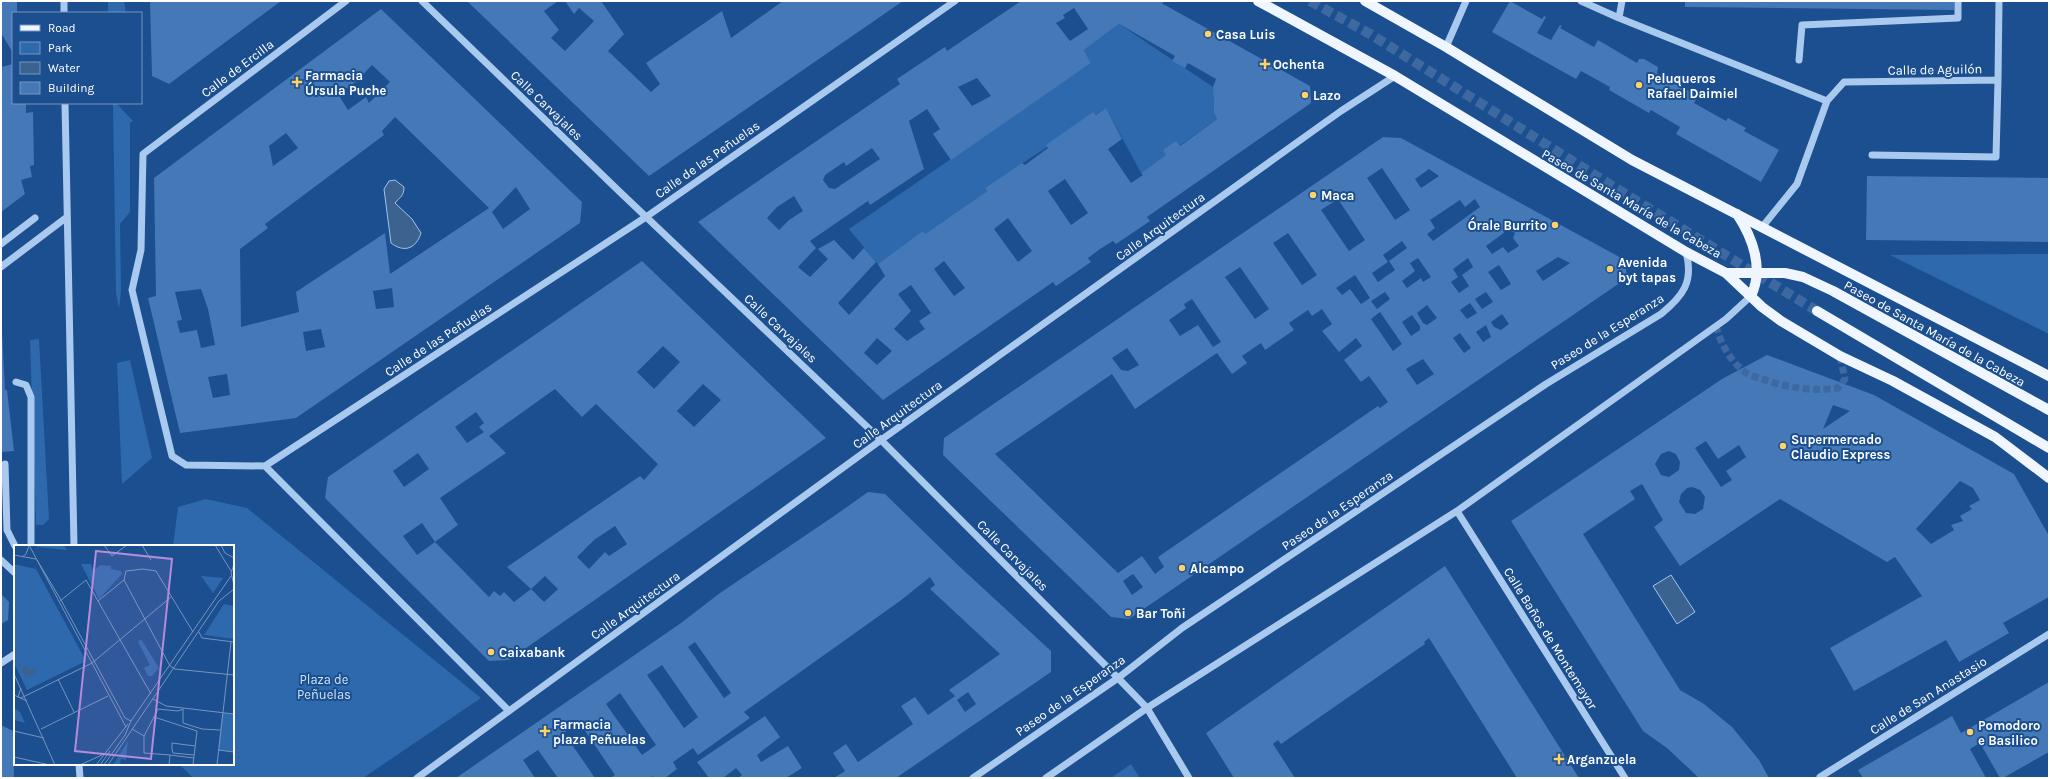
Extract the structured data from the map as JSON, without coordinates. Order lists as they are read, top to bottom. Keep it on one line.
{"streets":{"main road":["Paseo de Santa María de la Cabeza"],"street":["Calle de Ercilla","Calle de Aguilón","Calle Carvajales","Calle de las Peñuelas","Calle Arquitectura","Paseo de la Esperanza","Calle Baños de Montemayor","Calle de San Anastasio"]},"crossings":[["Calle de Ercilla","Calle de las Peñuelas"],["Calle de Aguilón","Paseo de Santa María de la Cabeza"],["Calle Carvajales","Calle de las Peñuelas"],["Calle Carvajales","Calle Arquitectura"],["Calle Carvajales","Paseo de la Esperanza"],["Paseo de Santa María de la Cabeza","Calle Arquitectura"],["Paseo de Santa María de la Cabeza","Paseo de la Esperanza"]],"parks":["Plaza de Peñuelas"],"places":{"other":["Casa Luis","Peluqueros Rafael Daimiel","Lazo","Maca","Órale Burrito","Avenida byt tapas","Supermercado Claudio Express","Alcampo","Bar Toñi","Caixabank","Pomodoro e Basilico"],"health":["Ochenta","Farmacia Úrsula Puche","Farmacia plaza Peñuelas","Arganzuela"]},"legend":["Road","Park","Water","Building"]}
